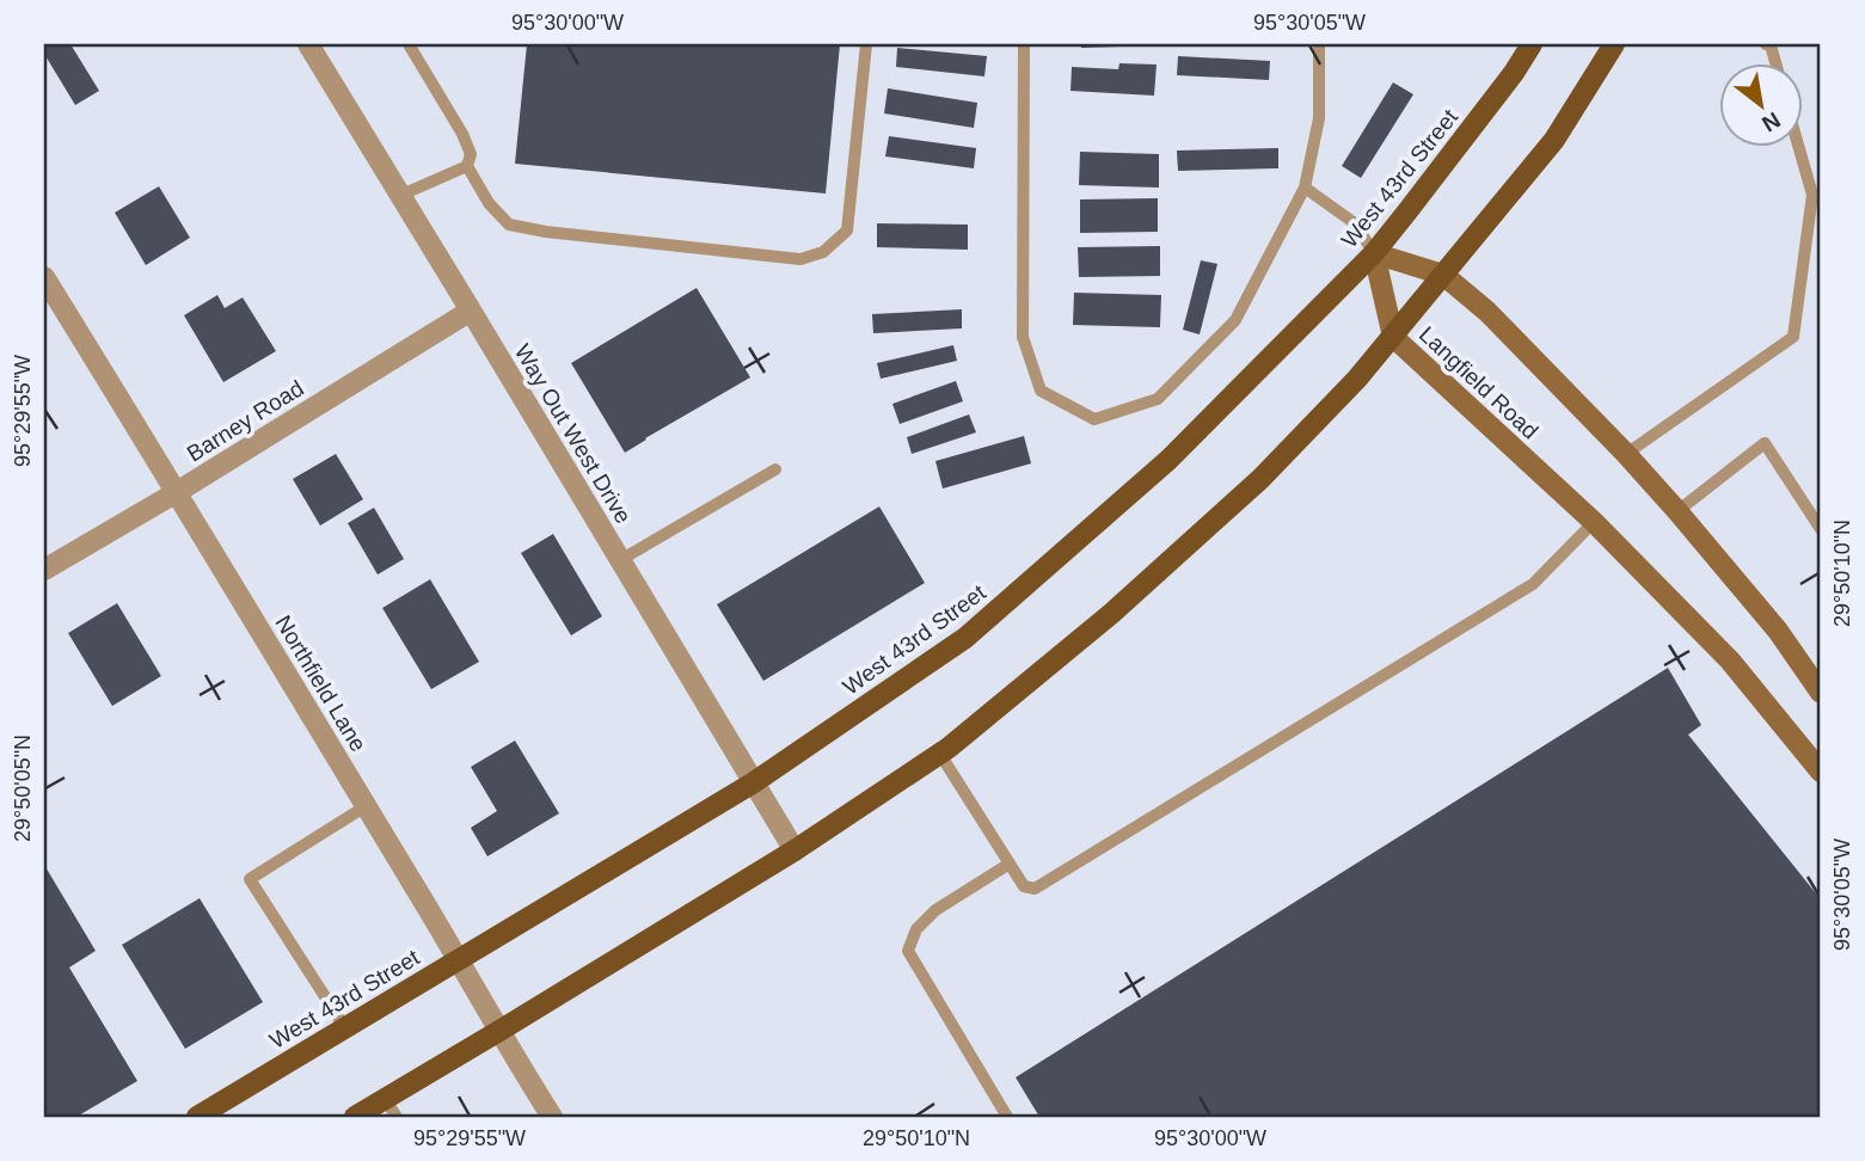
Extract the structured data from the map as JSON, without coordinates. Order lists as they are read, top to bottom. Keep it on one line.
{"streets":{"main road":["West 43rd Street"],"street":["Langfield Road","Barney Road","Way Out West Drive","Northfield Lane"]},"crossings":[["West 43rd Street","Langfield Road"],["West 43rd Street","Way Out West Drive"],["West 43rd Street","Northfield Lane"],["Barney Road","Way Out West Drive"],["Barney Road","Northfield Lane"]],"north":"bottom right","coordinates":["95°30'00\"W","95°30'05\"W","95°29'55\"W","29°50'10\"N","29°50'05\"N"]}
